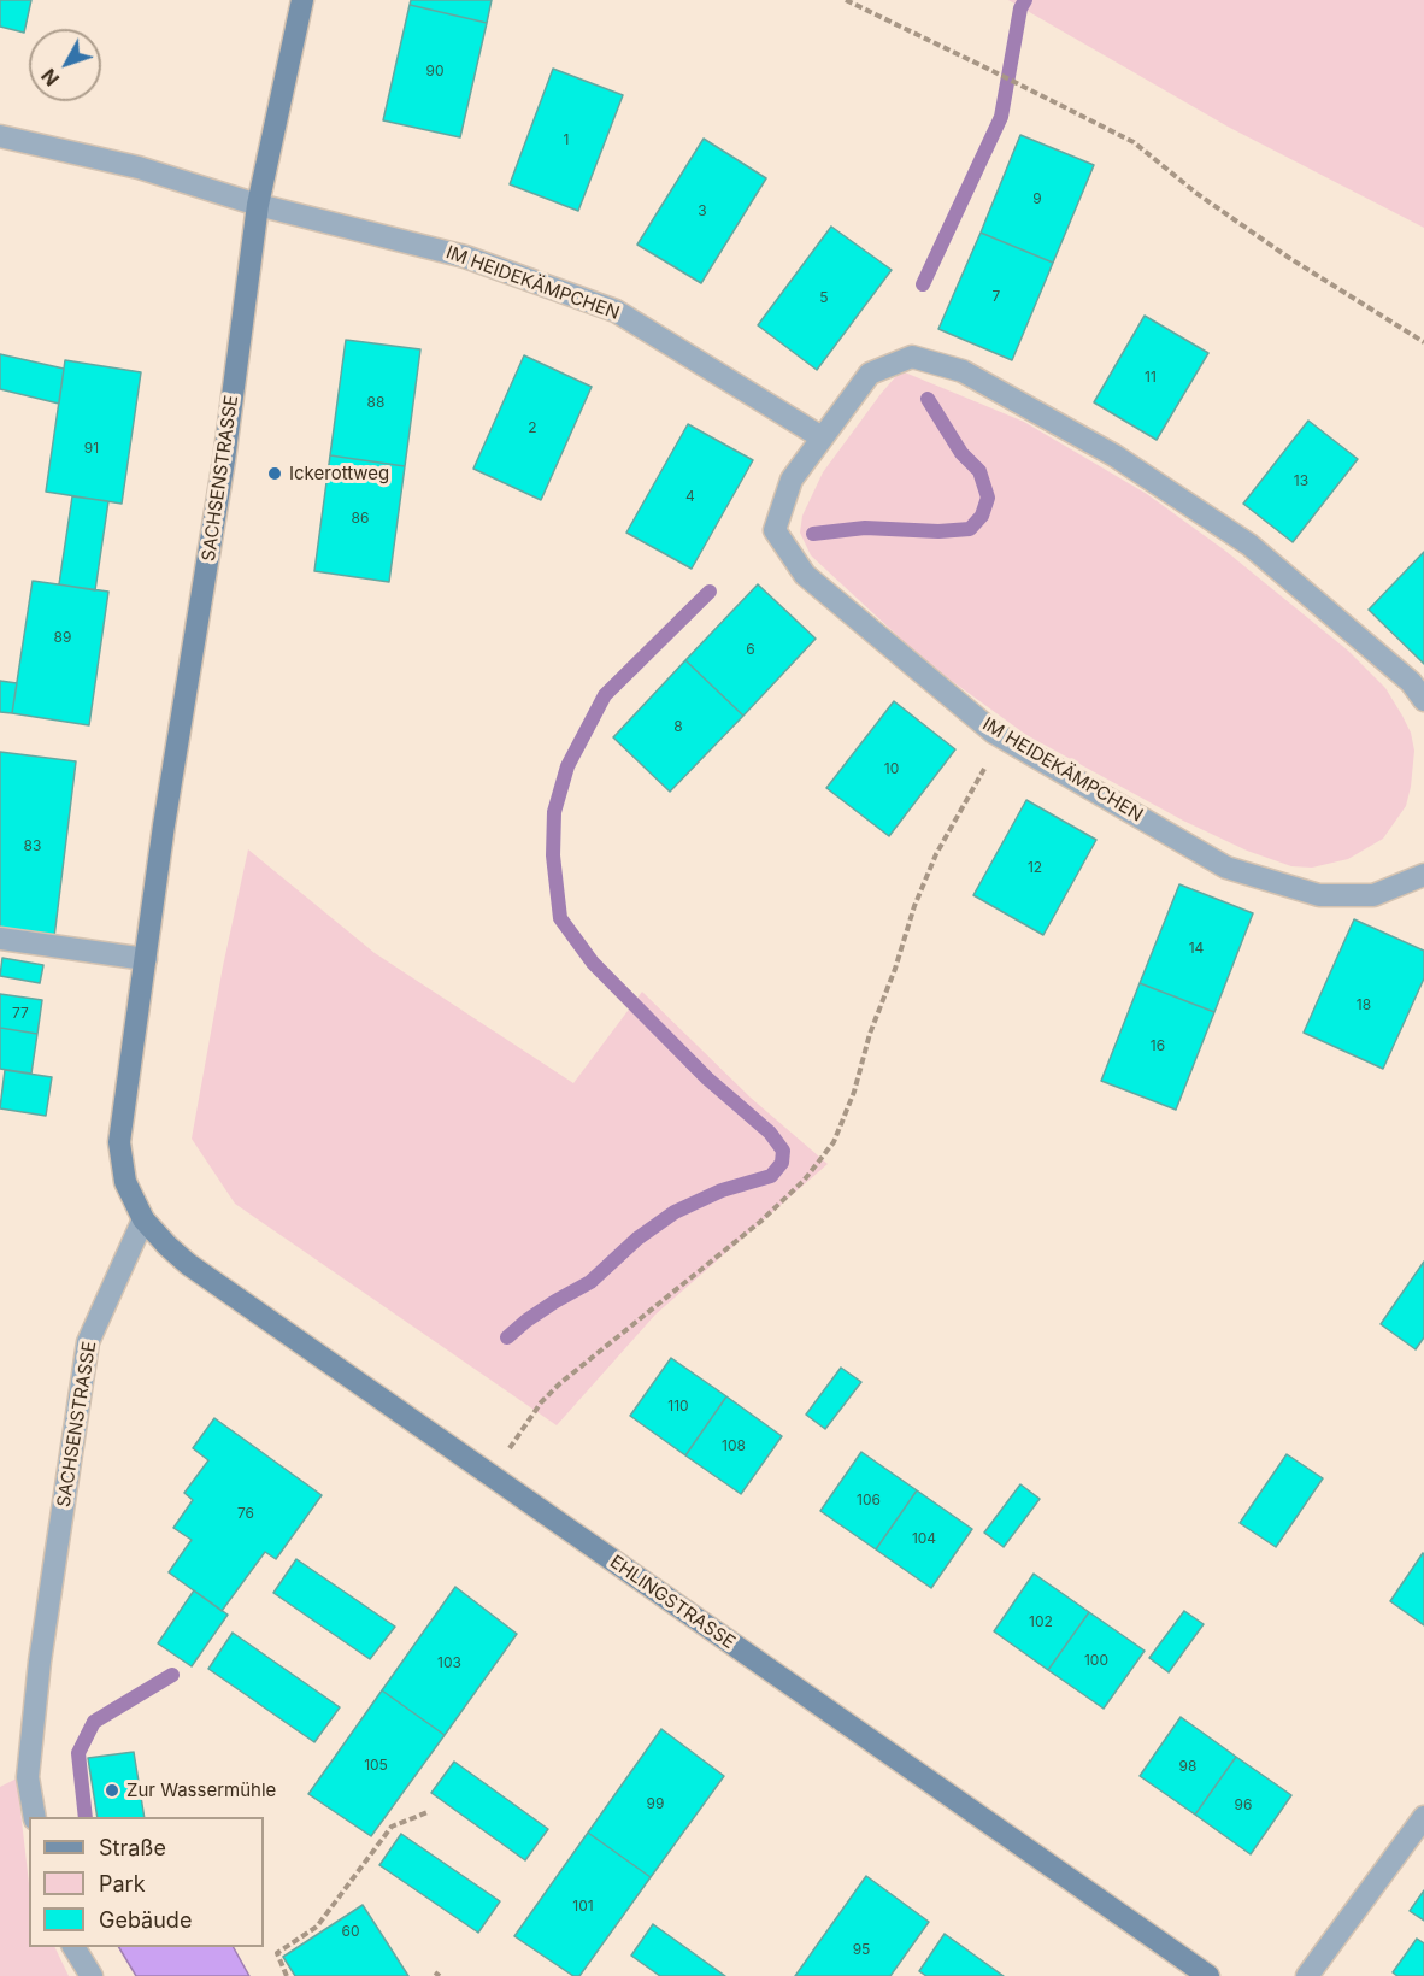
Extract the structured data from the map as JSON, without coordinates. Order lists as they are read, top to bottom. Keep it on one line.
{"streets":{"street":["IM HEIDEKÄMPCHEN","SACHSENSTRASSE","EHLINGSTRASSE"]},"crossings":[["IM HEIDEKÄMPCHEN","SACHSENSTRASSE"],["SACHSENSTRASSE","EHLINGSTRASSE"]],"places":["Ickerottweg","Zur Wassermühle"],"house_numbers":["90","1","9","3","7","5","11","88","2","91","13","4","86","89","6","8","10","83","12","14","18","77","16","110","108","106","76","104","102","100","103","105","98","99","96","101","60","95"],"legend":["Straße","Park","Gebäude"],"north":"bottom left"}
